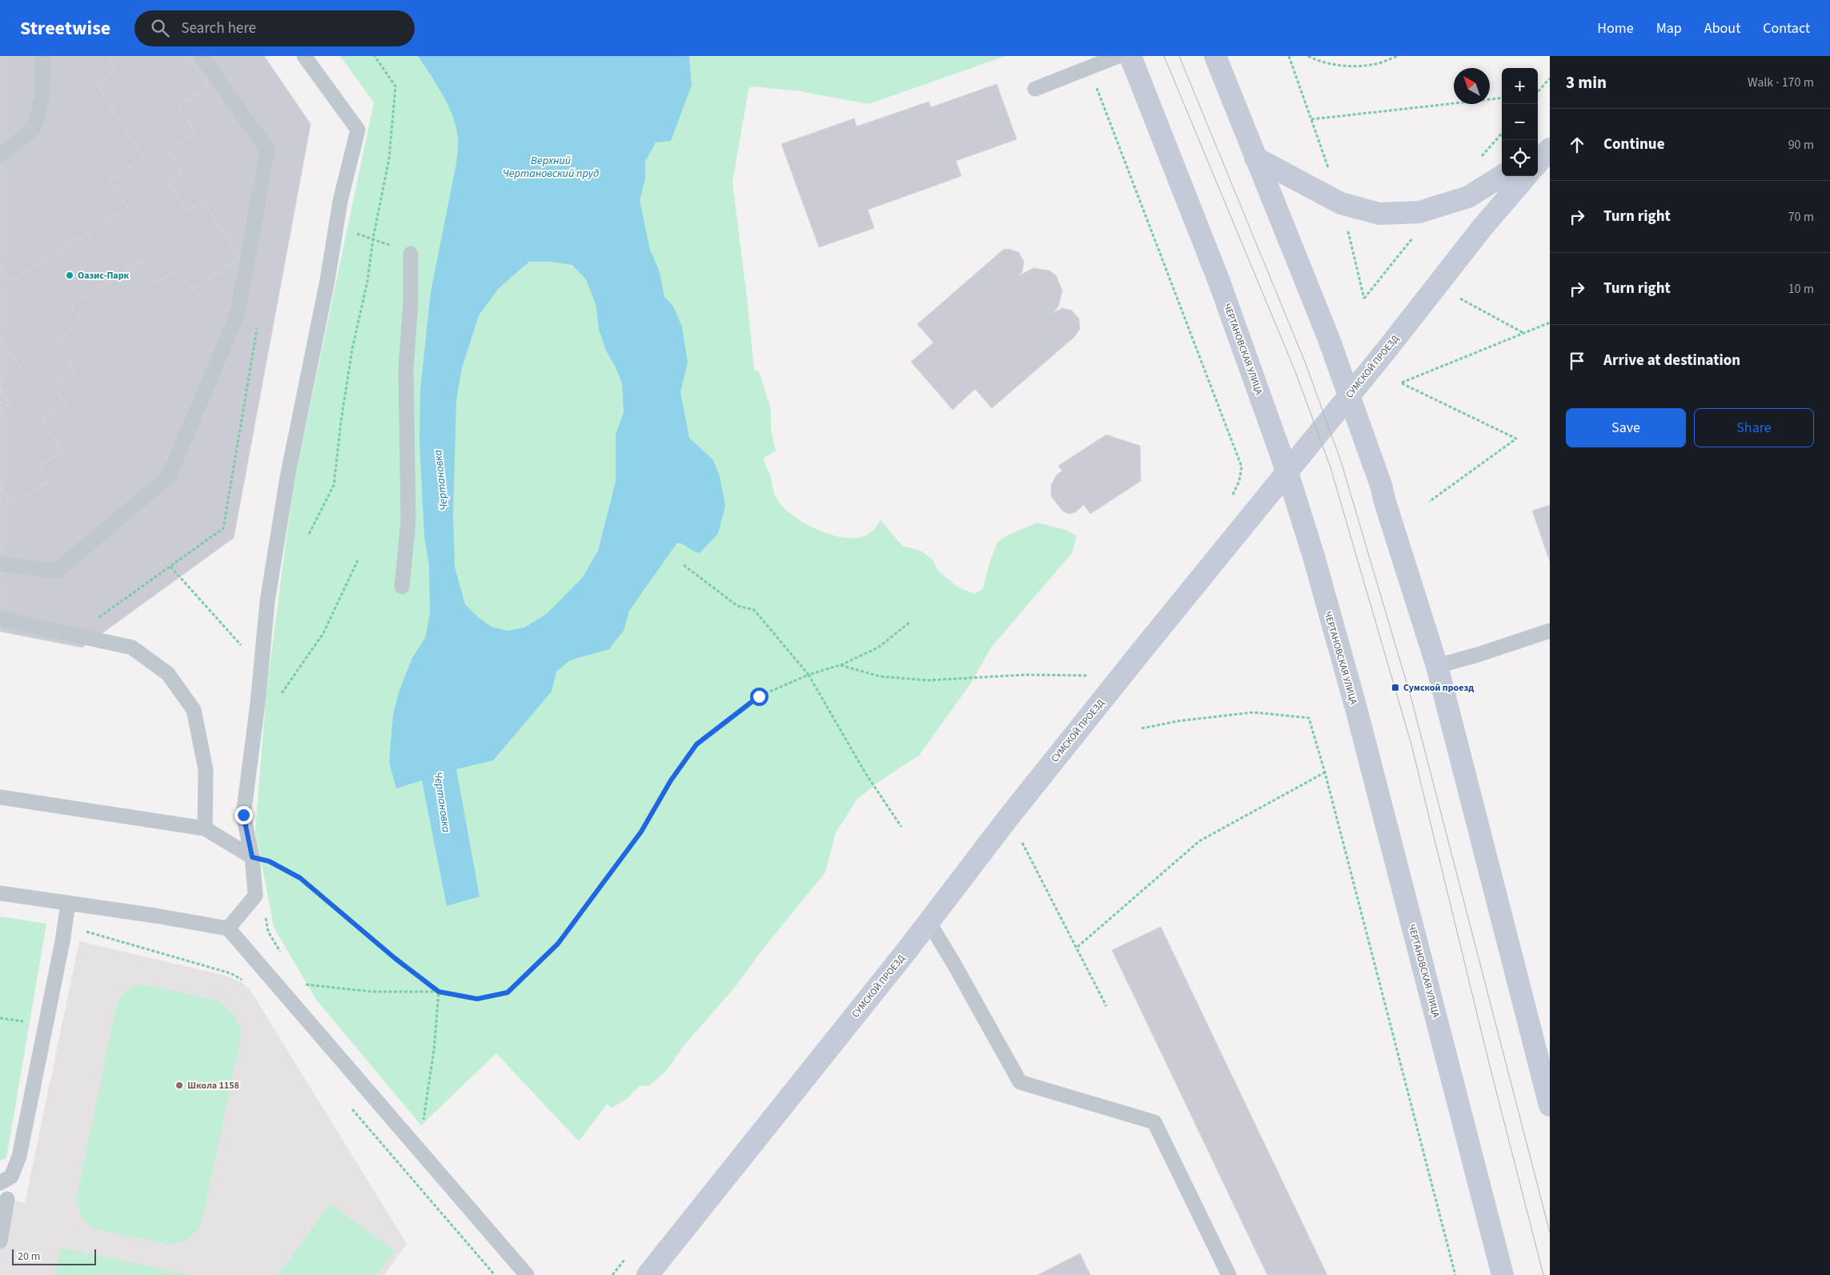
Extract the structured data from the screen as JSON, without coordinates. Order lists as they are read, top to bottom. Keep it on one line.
{"streets":{"main road":["ЧЕРТАНОВСКАЯ УЛИЦА","СУМСКОЙ ПРОЕЗД"]},"crossings":[["ЧЕРТАНОВСКАЯ УЛИЦА","СУМСКОЙ ПРОЕЗД"]],"water":["Верхний Чертановский пруд","Чертановка"],"places":{"other":["Оазис-Парк","Школа 1158"],"transit":["Сумской проезд"]},"scale_bar":"20 m","north":"top left","page":{"header":"Streetwise","search":"Search here","nav":["Home","Map","About","Contact"],"heading":["3 min","Walk · 170 m"],"map_buttons":["+","−"],"list":[["Continue","90 m"],["Turn right","70 m"],["Turn right","10 m"],"Arrive at destination"],"buttons":["Save","Share"],"scale":"20 m"}}
